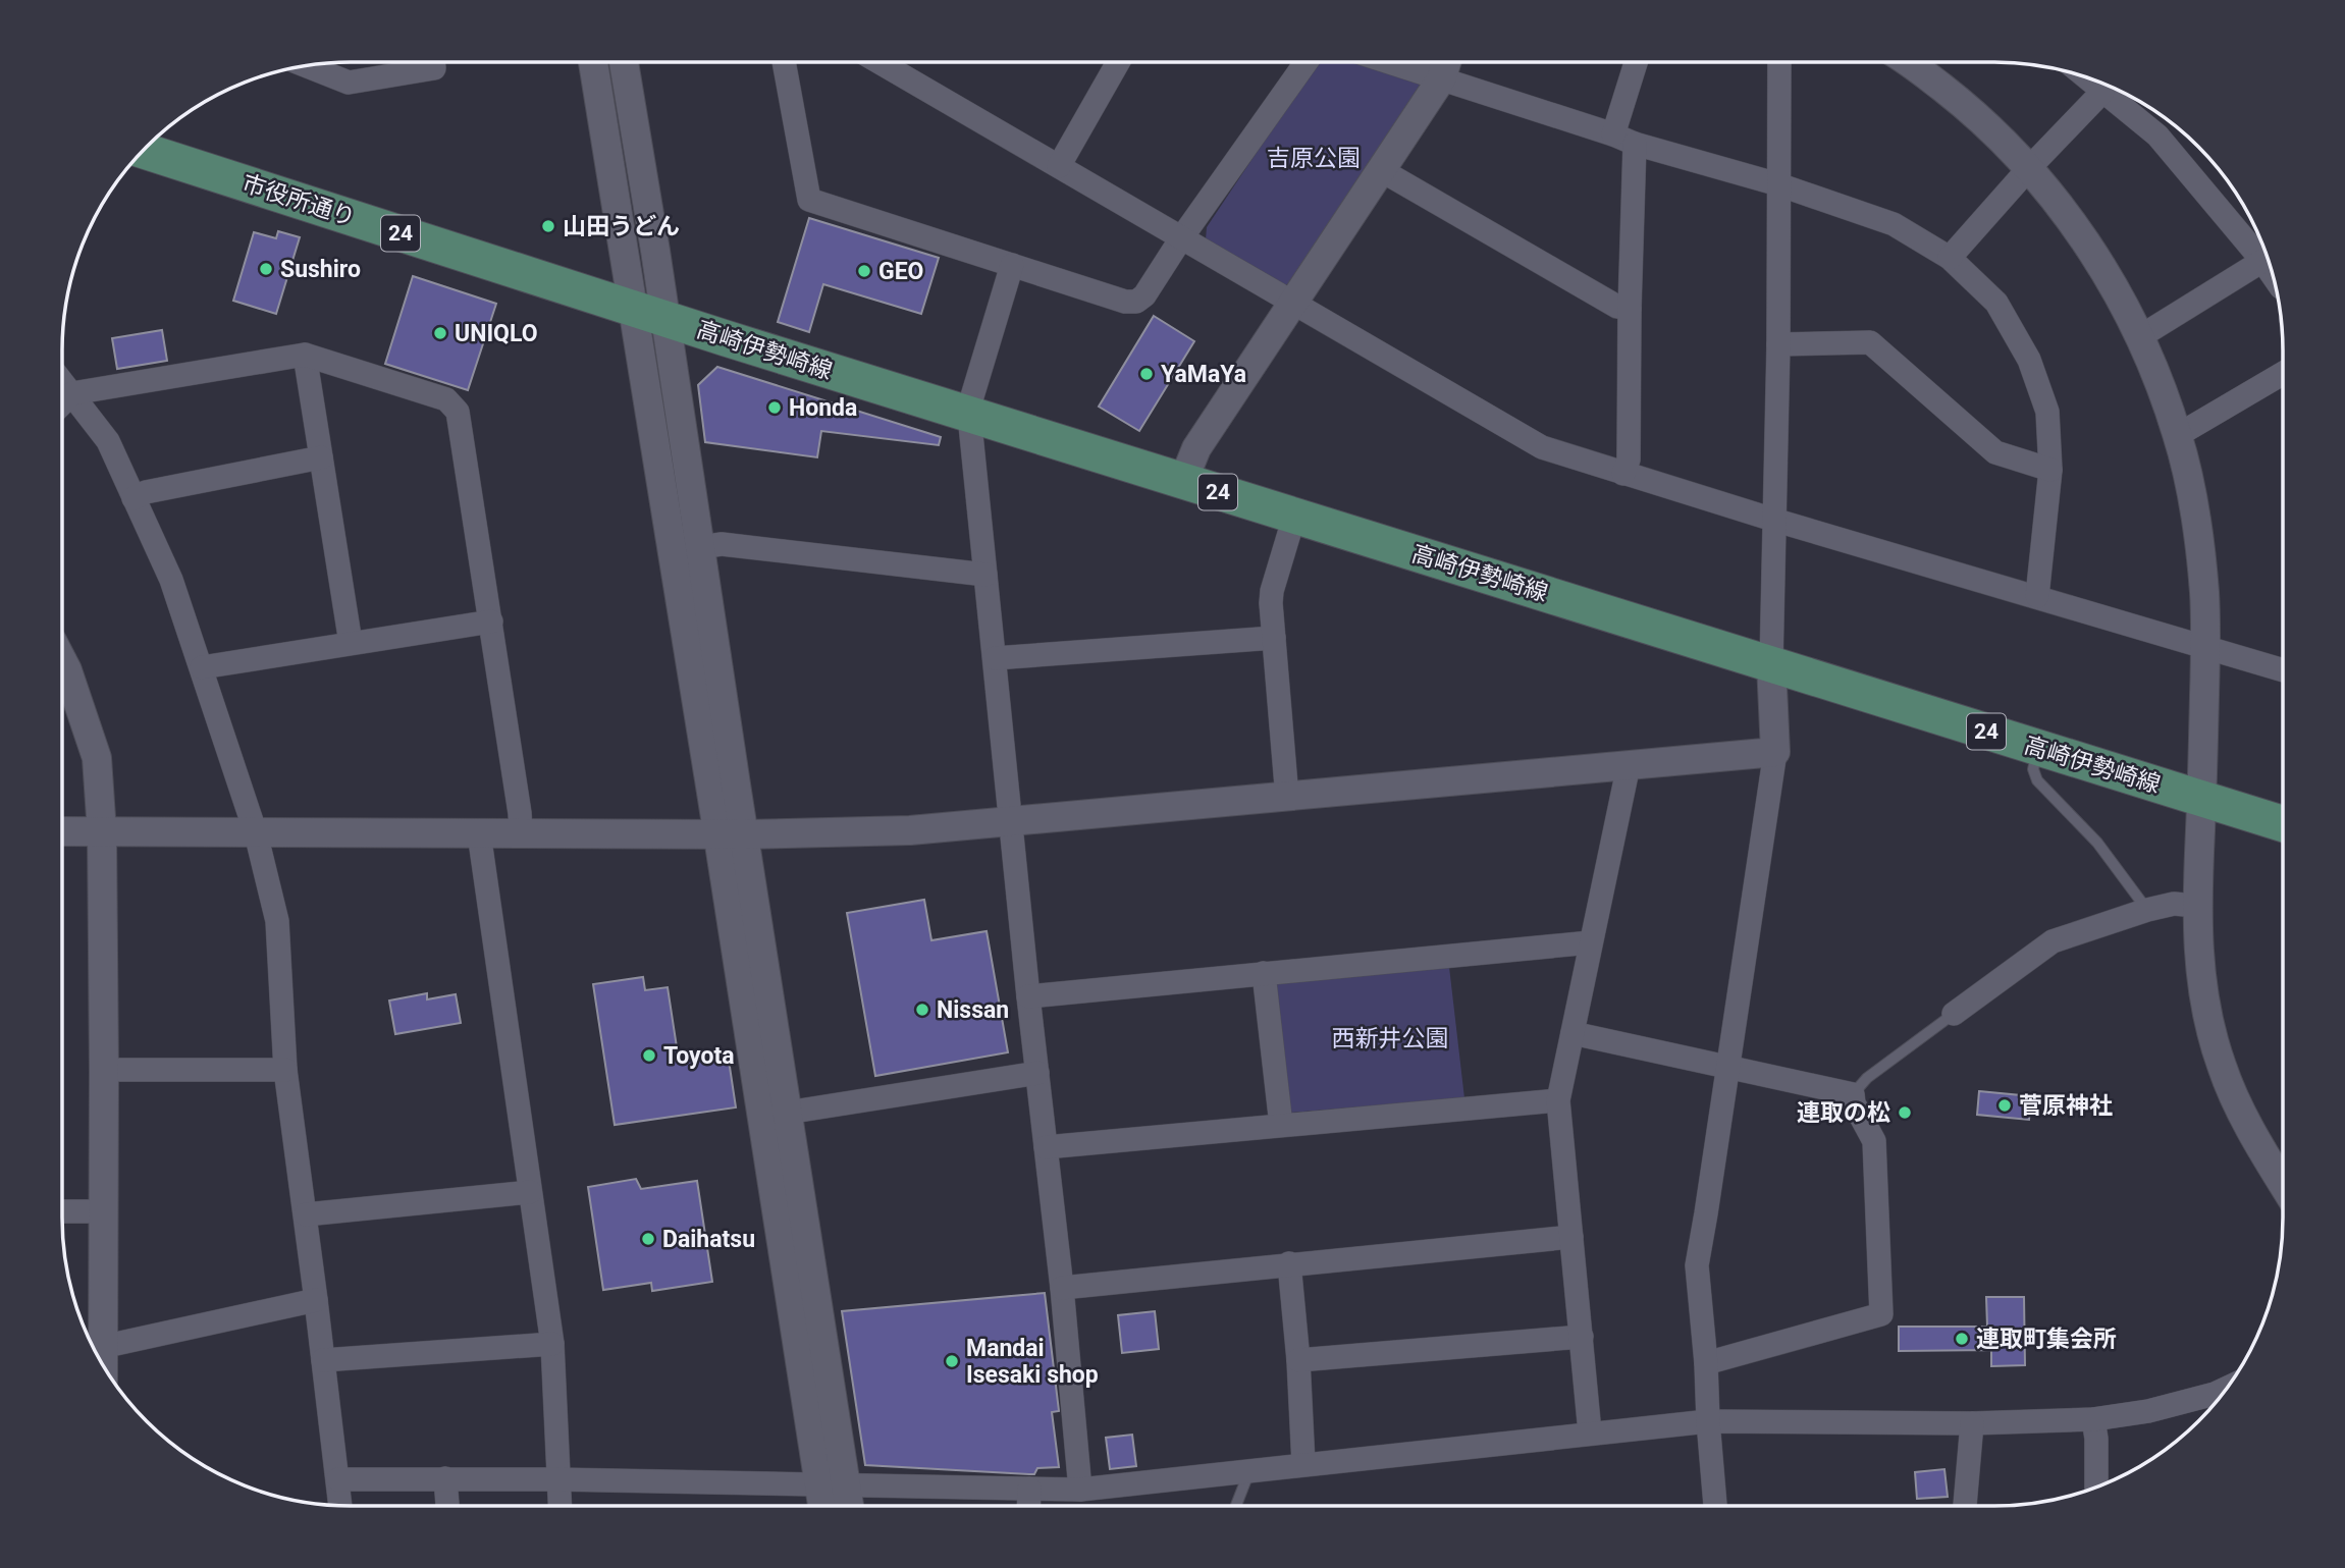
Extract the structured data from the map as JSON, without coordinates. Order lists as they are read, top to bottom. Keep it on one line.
{"streets":{"main road":["市役所通り","24","高崎伊勢崎線"]},"crossings":[["市役所通り","高崎伊勢崎線"]],"parks":["吉原公園","西新井公園"],"places":["山田うどん","Sushiro","GEO","UNIQLO","YaMaYa","Honda","Nissan","Toyota","菅原神社","連取の松","Daihatsu","連取町集会所","Mandai Isesaki shop"]}
